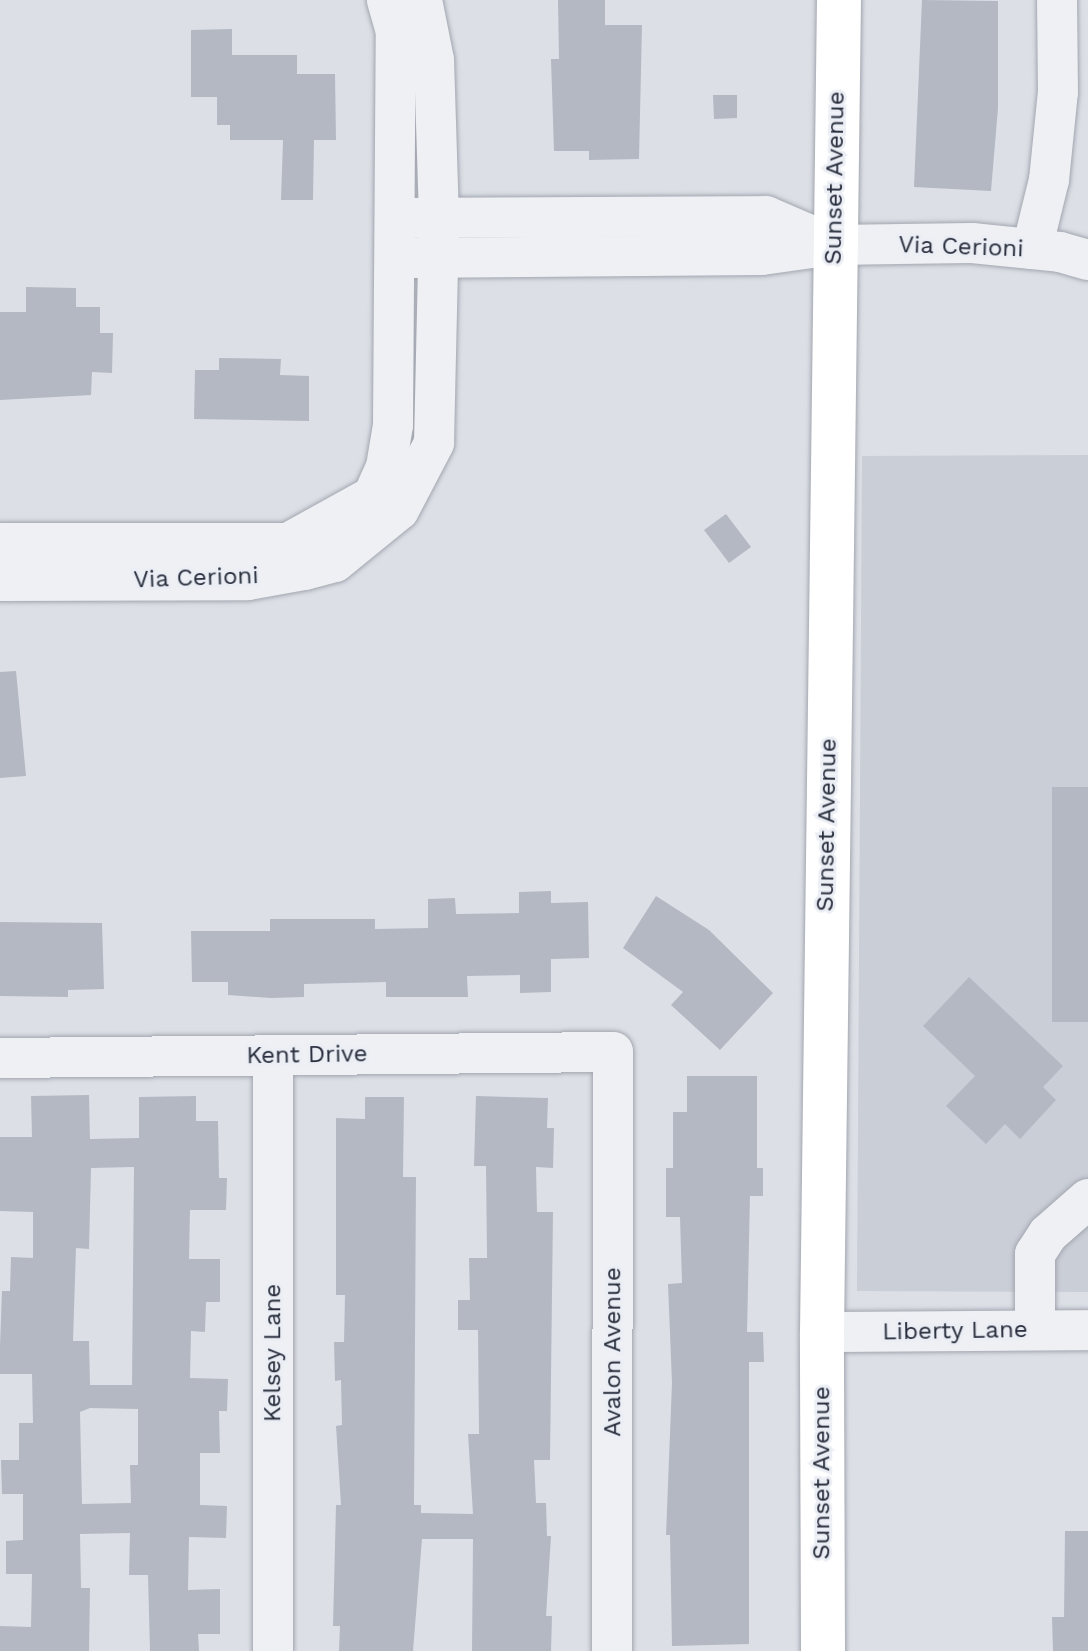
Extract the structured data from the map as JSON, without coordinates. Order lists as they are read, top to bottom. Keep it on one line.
{"streets":{"main road":["Sunset Avenue"],"street":["Via Cerioni","Kent Drive","Liberty Lane","Avalon Avenue","Kelsey Lane"]},"crossings":[["Sunset Avenue","Via Cerioni"],["Sunset Avenue","Liberty Lane"],["Kent Drive","Avalon Avenue"],["Kent Drive","Kelsey Lane"]]}
